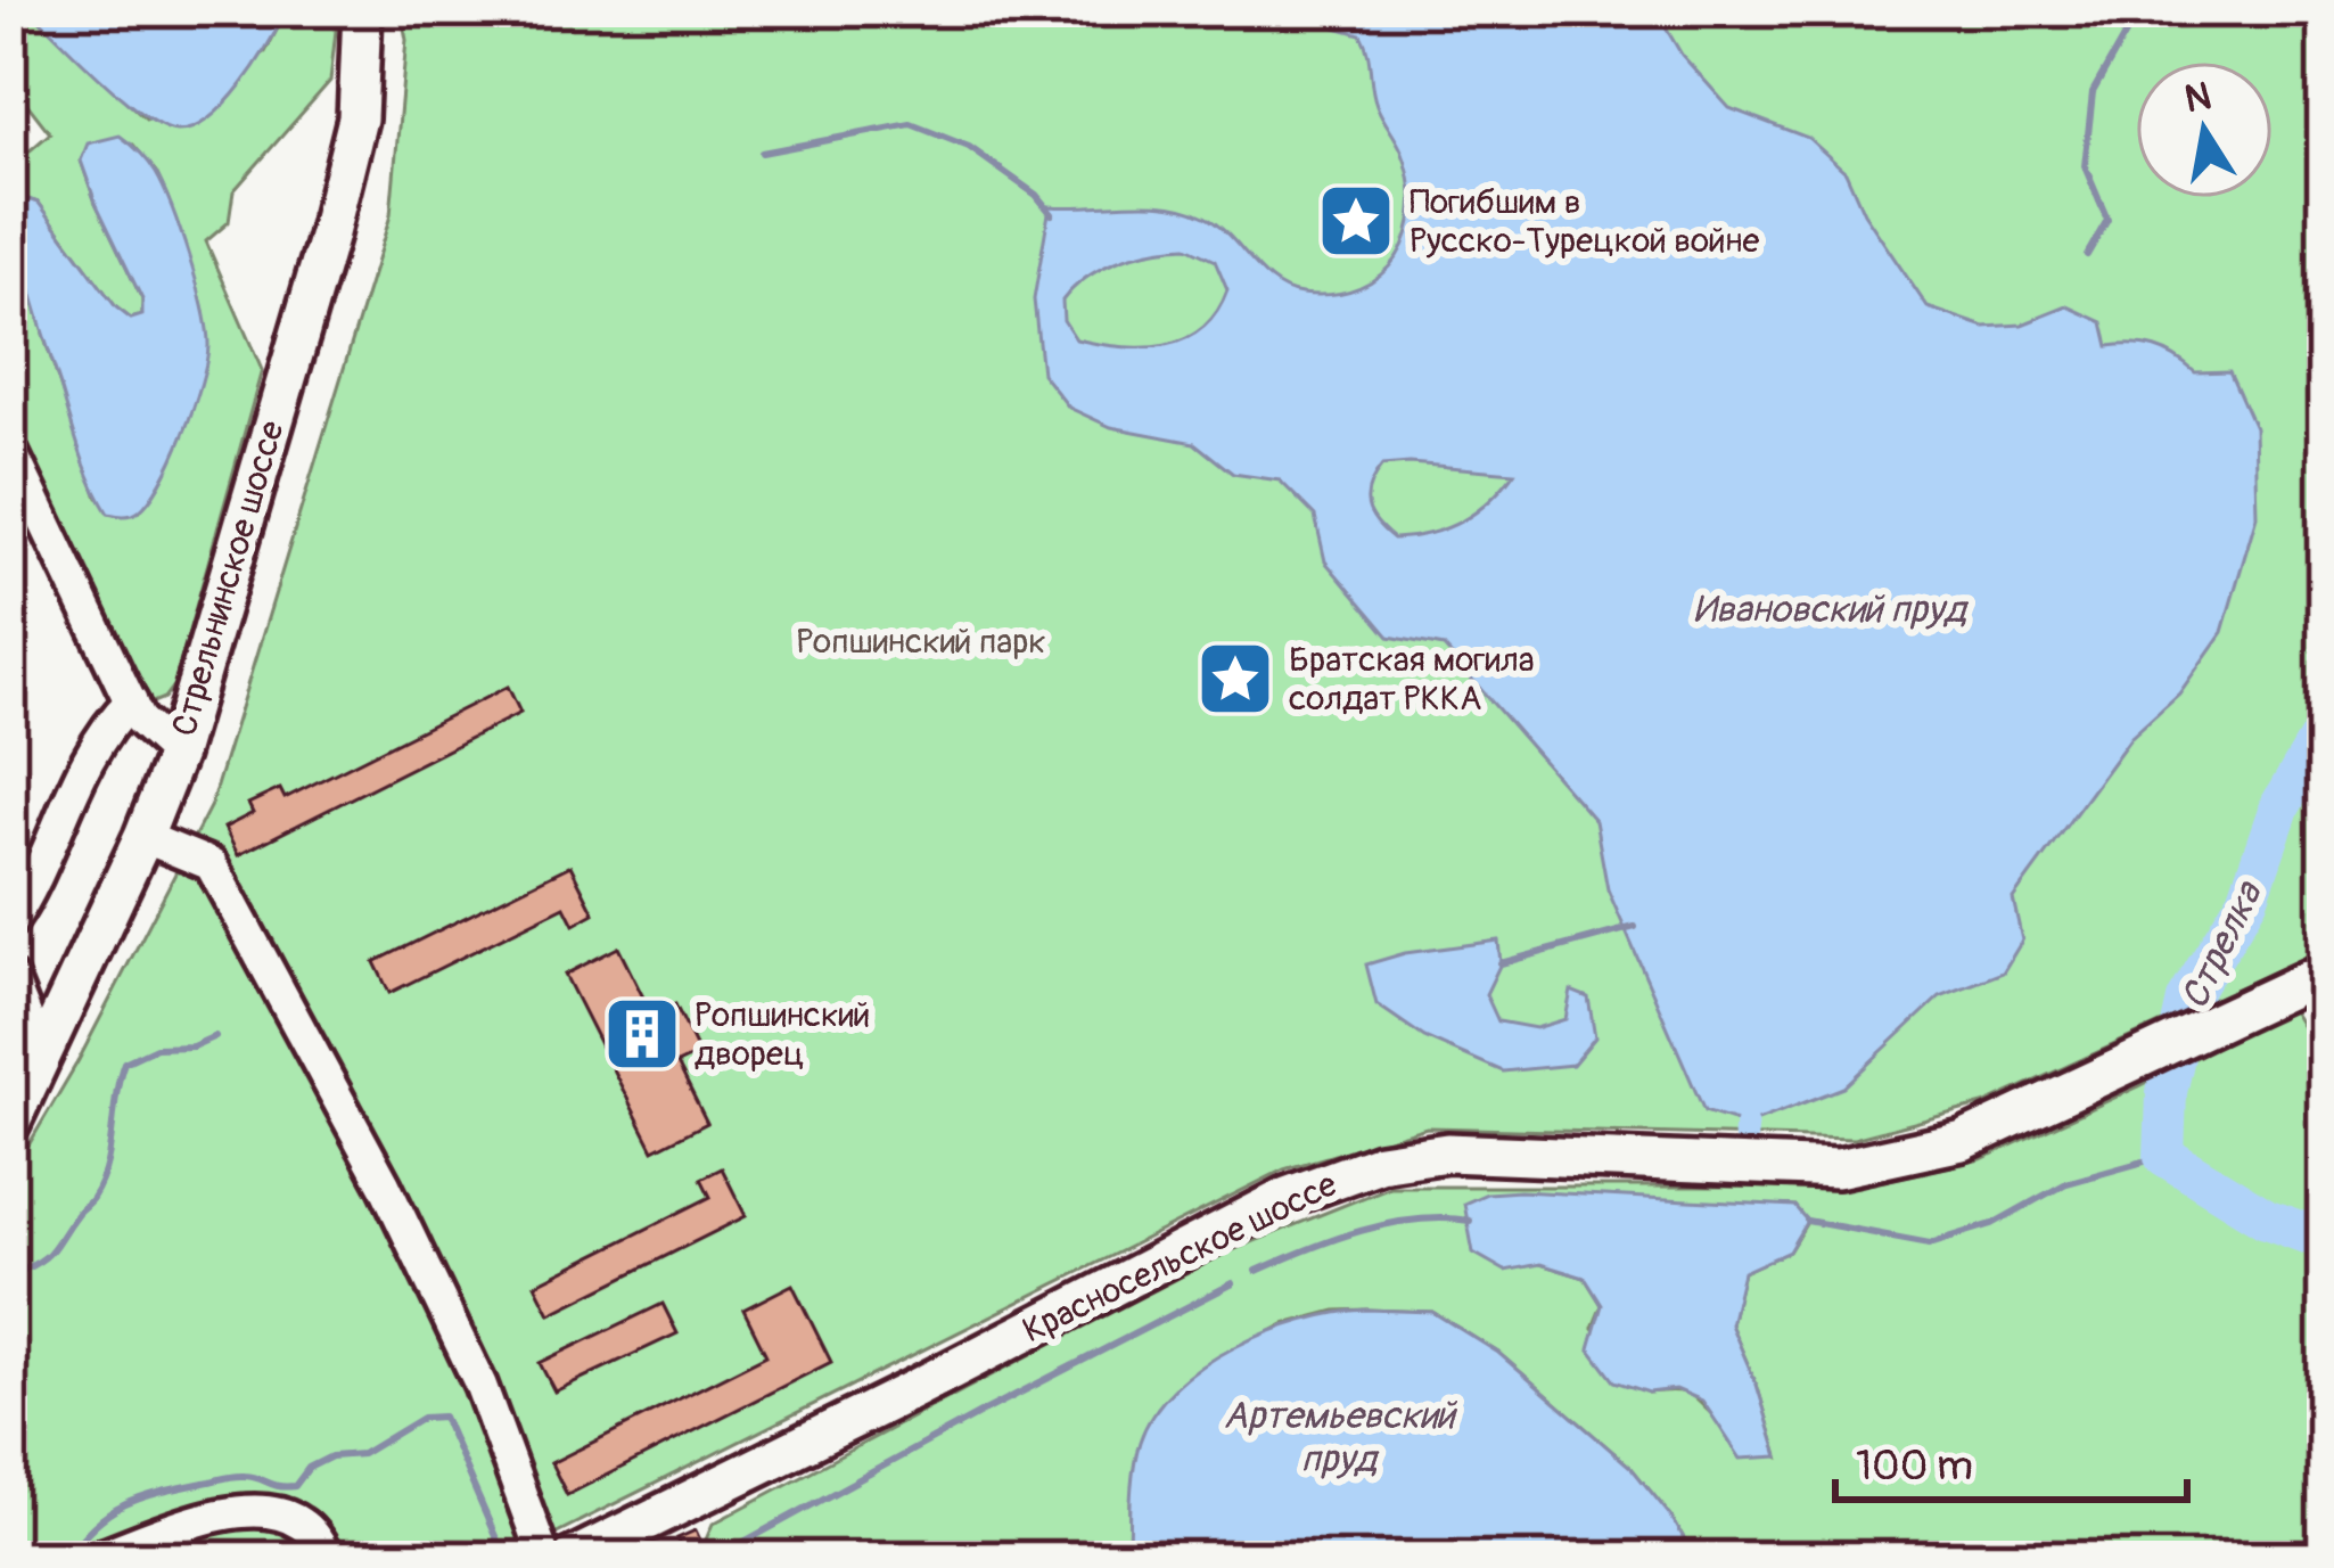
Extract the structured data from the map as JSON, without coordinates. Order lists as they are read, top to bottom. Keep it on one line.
{"streets":{"main road":["Стрельнинское шоссе","Красносельское шоссе"]},"water":["Ивановский пруд","Стрелка","Артемьевский пруд"],"parks":["Ропшинский парк"],"places":{"place":["Погибшим в Русско-Турецкой войне","Братская могила солдат РККА"],"building":["Ропшинский дворец"]},"scale_bar":"100 m","north":"top"}
